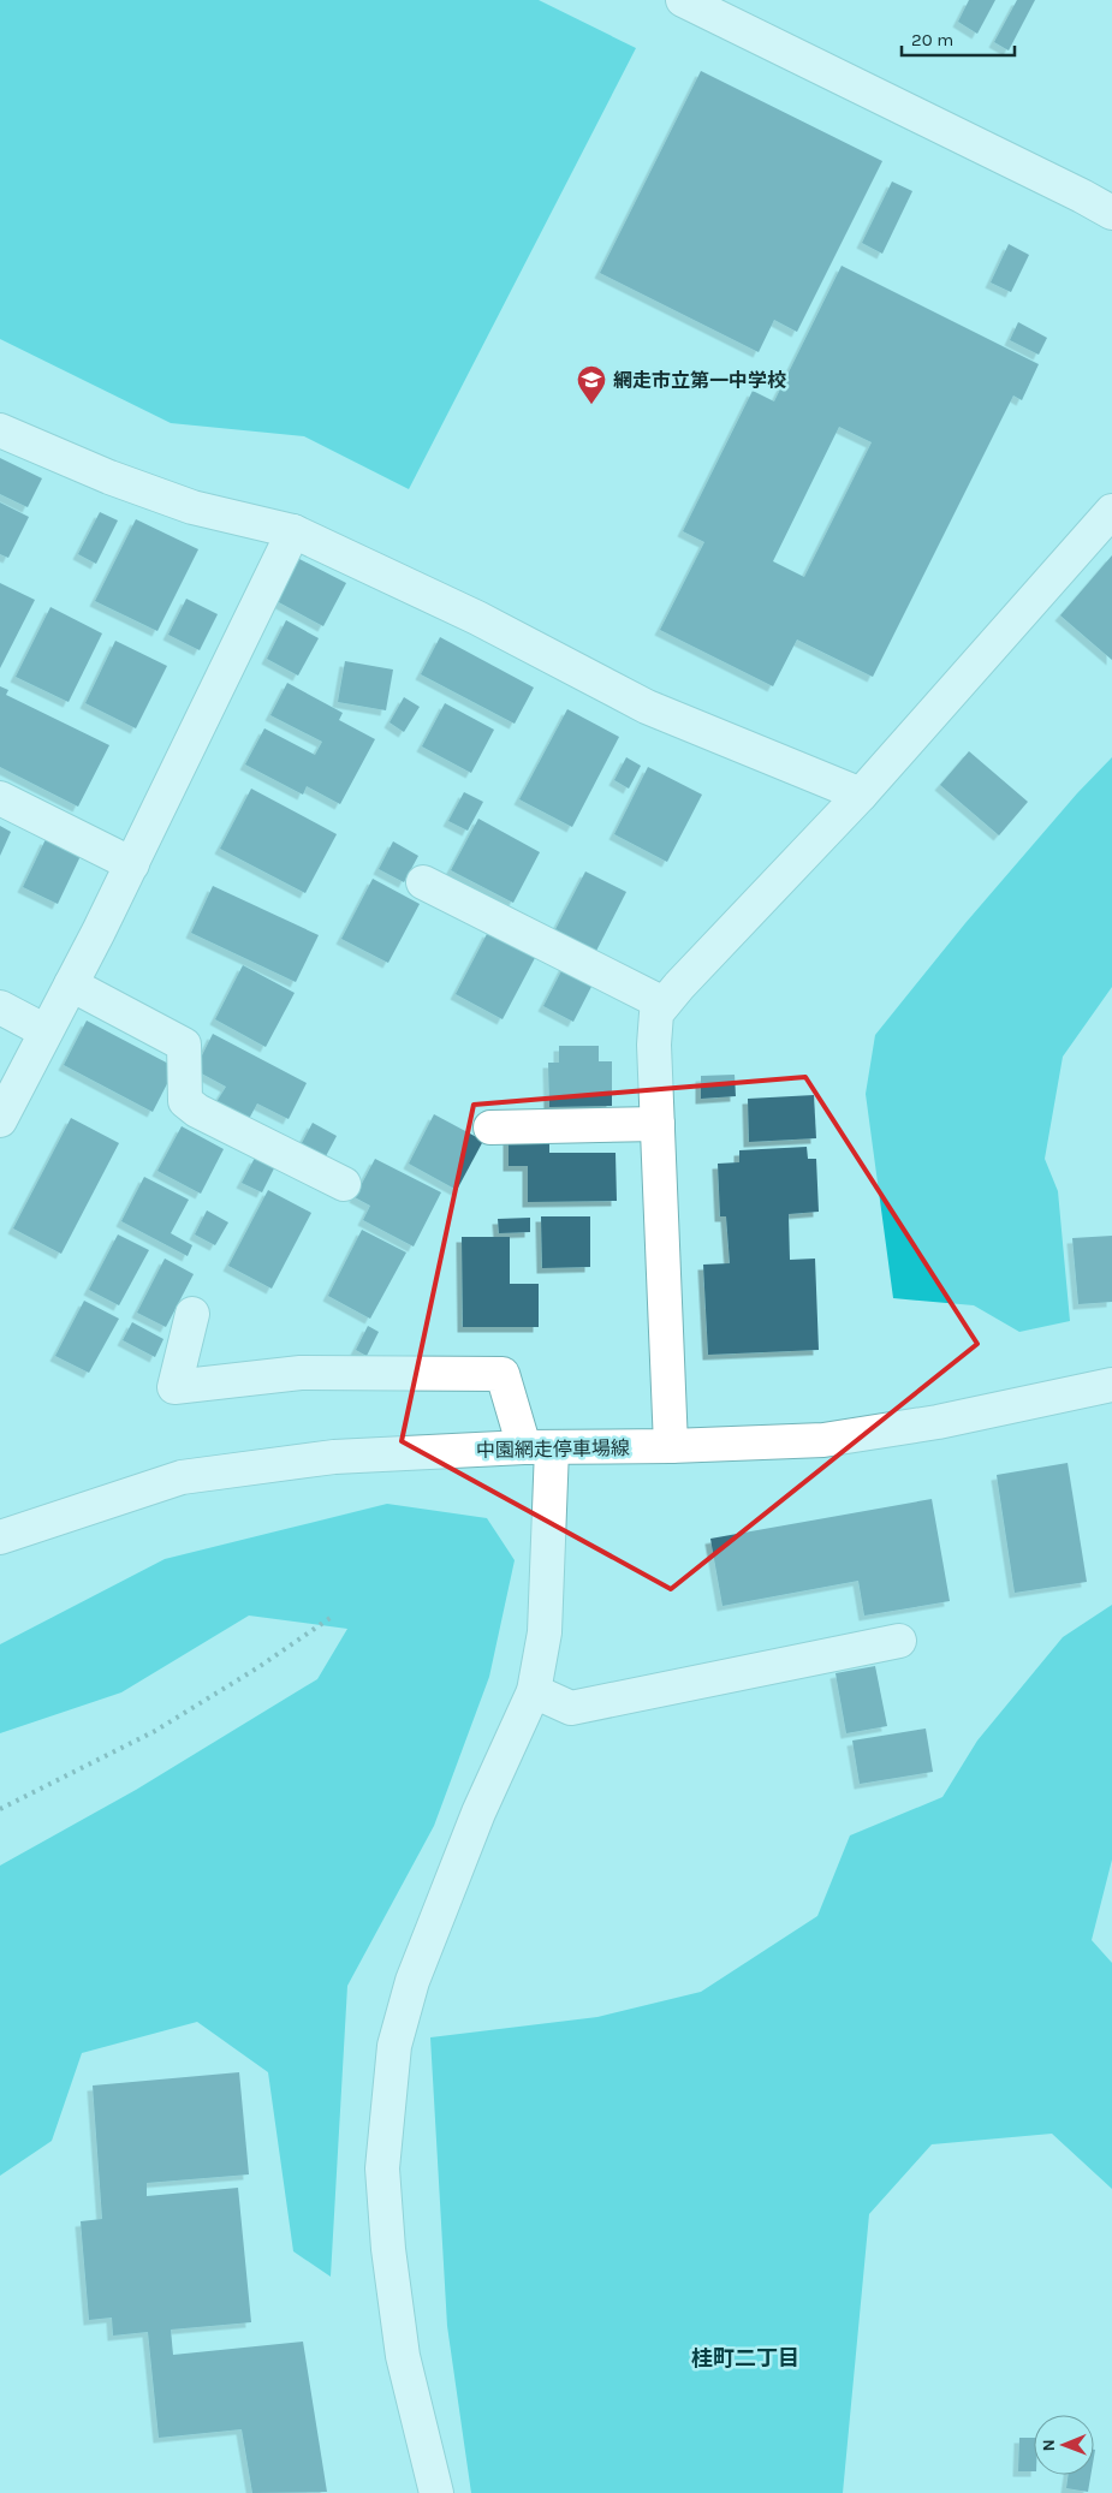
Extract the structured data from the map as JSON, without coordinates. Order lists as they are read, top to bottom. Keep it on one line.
{"streets":{"street":["中園網走停車場線"]},"districts":["桂町二丁目"],"places":{"school or university":["網走市立第一中学校"]},"scale_bar":"20 m","north":"left"}
